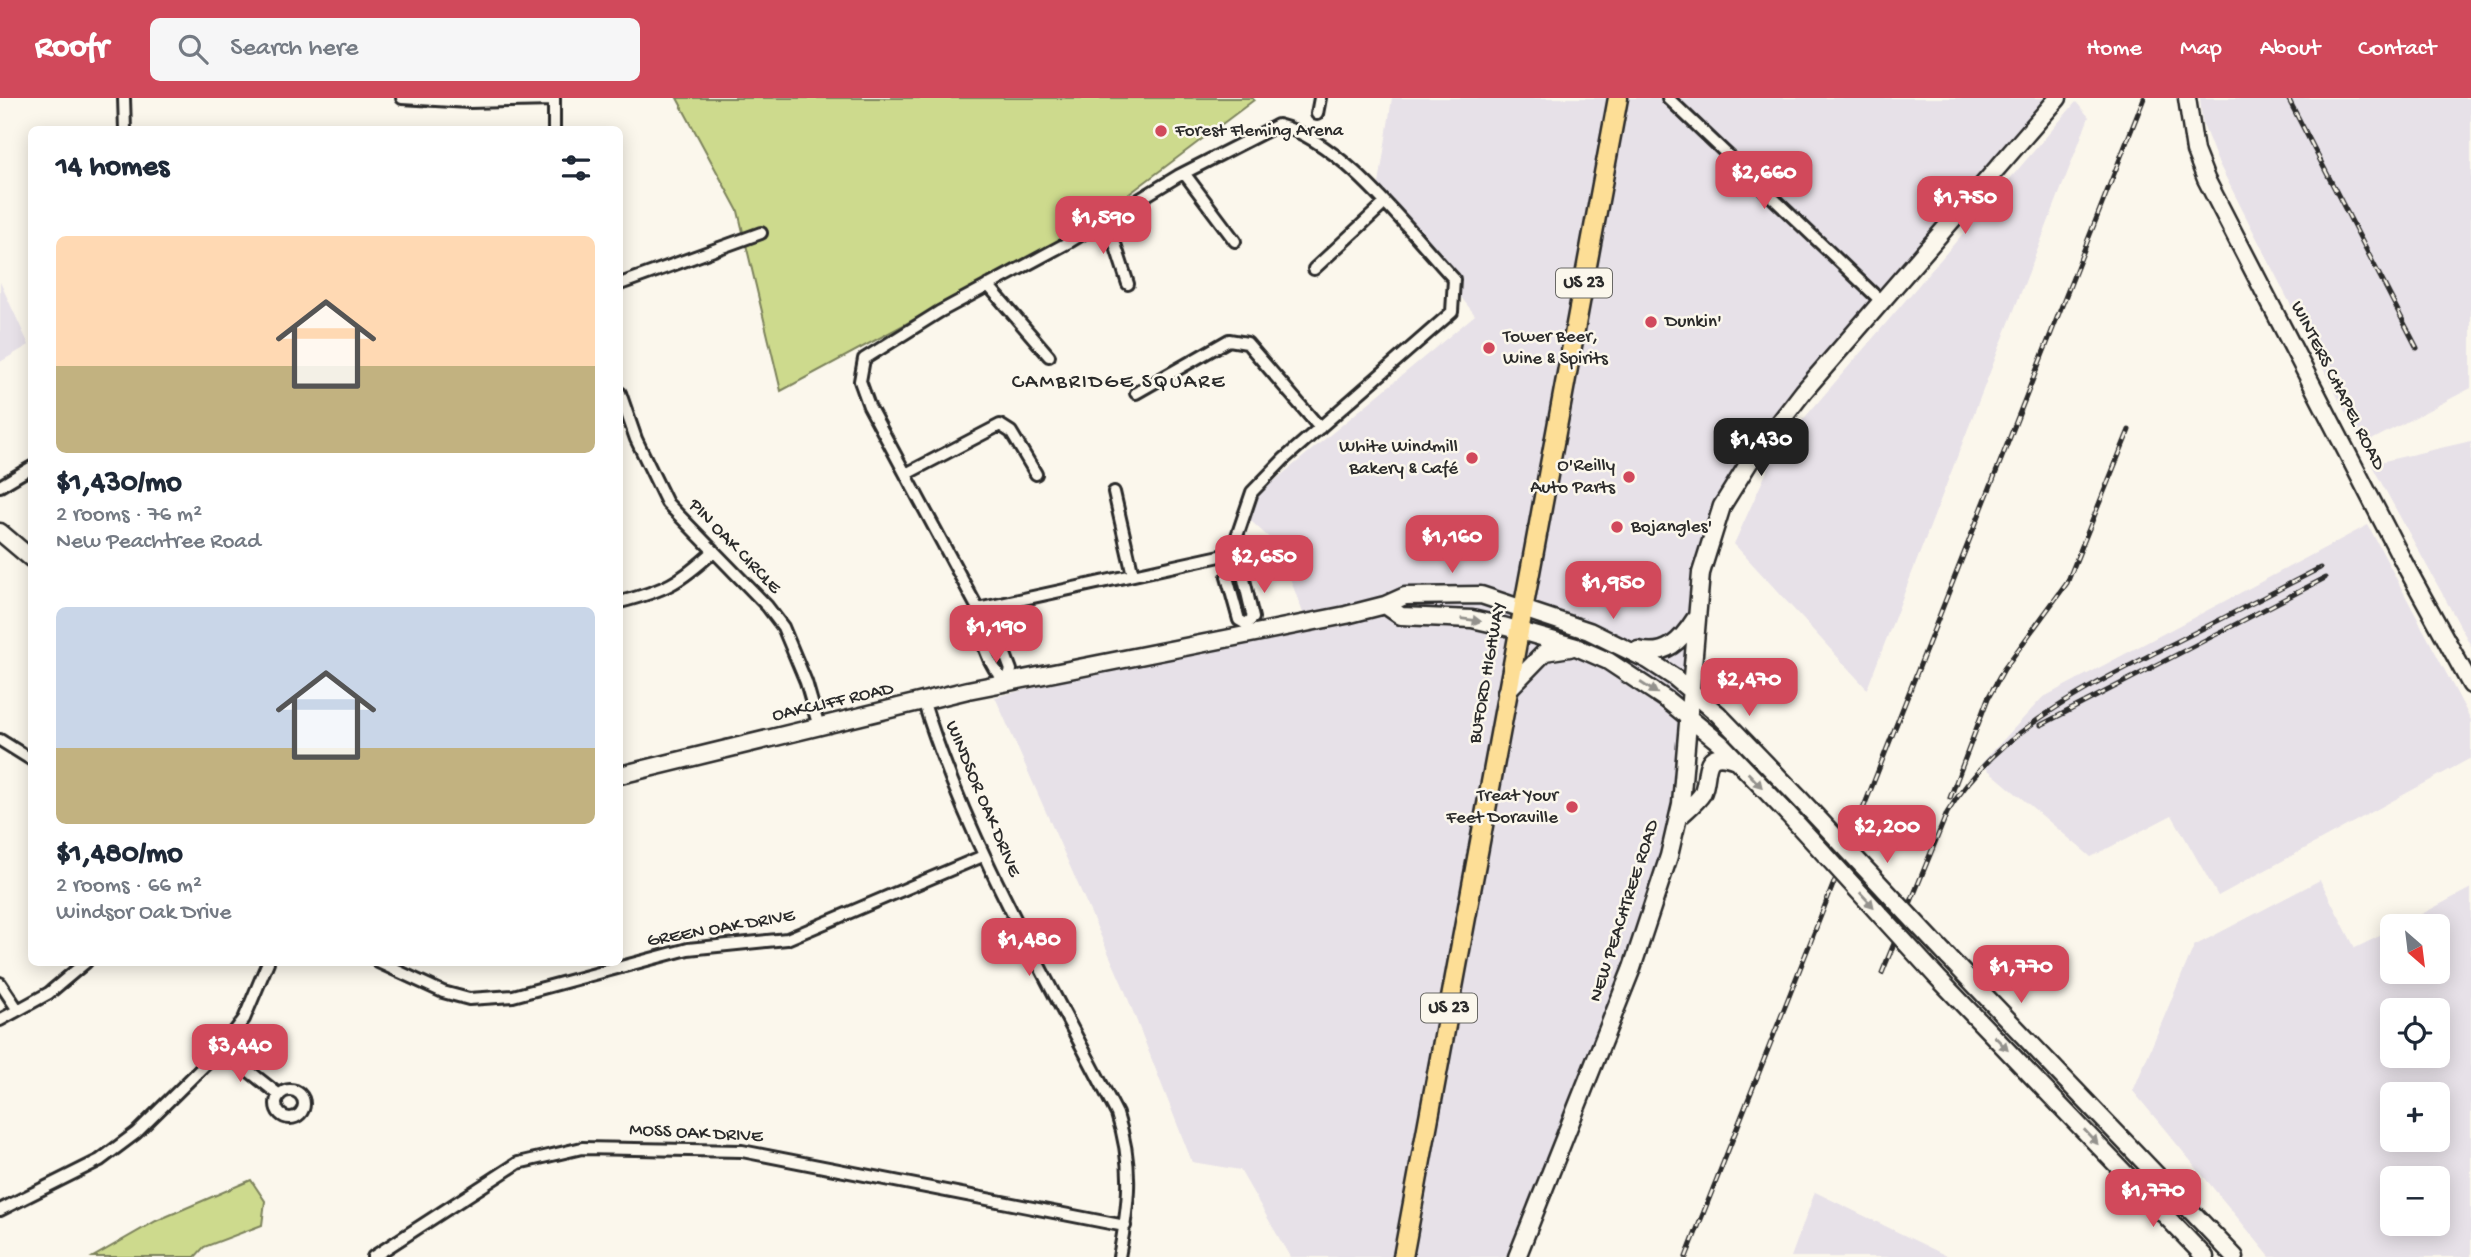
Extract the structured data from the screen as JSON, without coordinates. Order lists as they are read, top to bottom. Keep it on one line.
{"streets":{"main road":["US 23","WINTERS CHAPEL ROAD","BUFORD HIGHWAY","OAKCLIFF ROAD","NEW PEACHTREE ROAD"],"street":["PIN OAK CIRCLE","WINDSOR OAK DRIVE","GREEN OAK DRIVE","MOSS OAK DRIVE"]},"crossings":[["PIN OAK CIRCLE","OAKCLIFF ROAD"],["BUFORD HIGHWAY","OAKCLIFF ROAD"],["OAKCLIFF ROAD","WINDSOR OAK DRIVE"],["OAKCLIFF ROAD","NEW PEACHTREE ROAD"],["WINDSOR OAK DRIVE","GREEN OAK DRIVE"],["WINDSOR OAK DRIVE","MOSS OAK DRIVE"]],"districts":["CAMBRIDGE SQUARE"],"places":["Forest Fleming Arena","Dunkin'","Tower Beer, Wine & Spirits","White Windmill Bakery & Café","O'Reilly Auto Parts","Bojangles'","Treat Your Feet Doraville"],"north":"bottom right","page":{"header":"Roofr","search":"Search here","nav":["Home","Map","About","Contact"],"heading":"14 homes","price":["$2,660","$1,750","$1,590","$1,430","$1,160","$2,650","$1,950","$1,190","$2,470","$2,200","$1,480","$1,770","$3,440","$1,770"],"list":[{"name":"$1,430/mo","note":"2 rooms · 76 m² · New Peachtree Road"},{"name":"$1,480/mo","note":"2 rooms · 66 m² · Windsor Oak Drive"}],"map_buttons":["+","−"]}}
